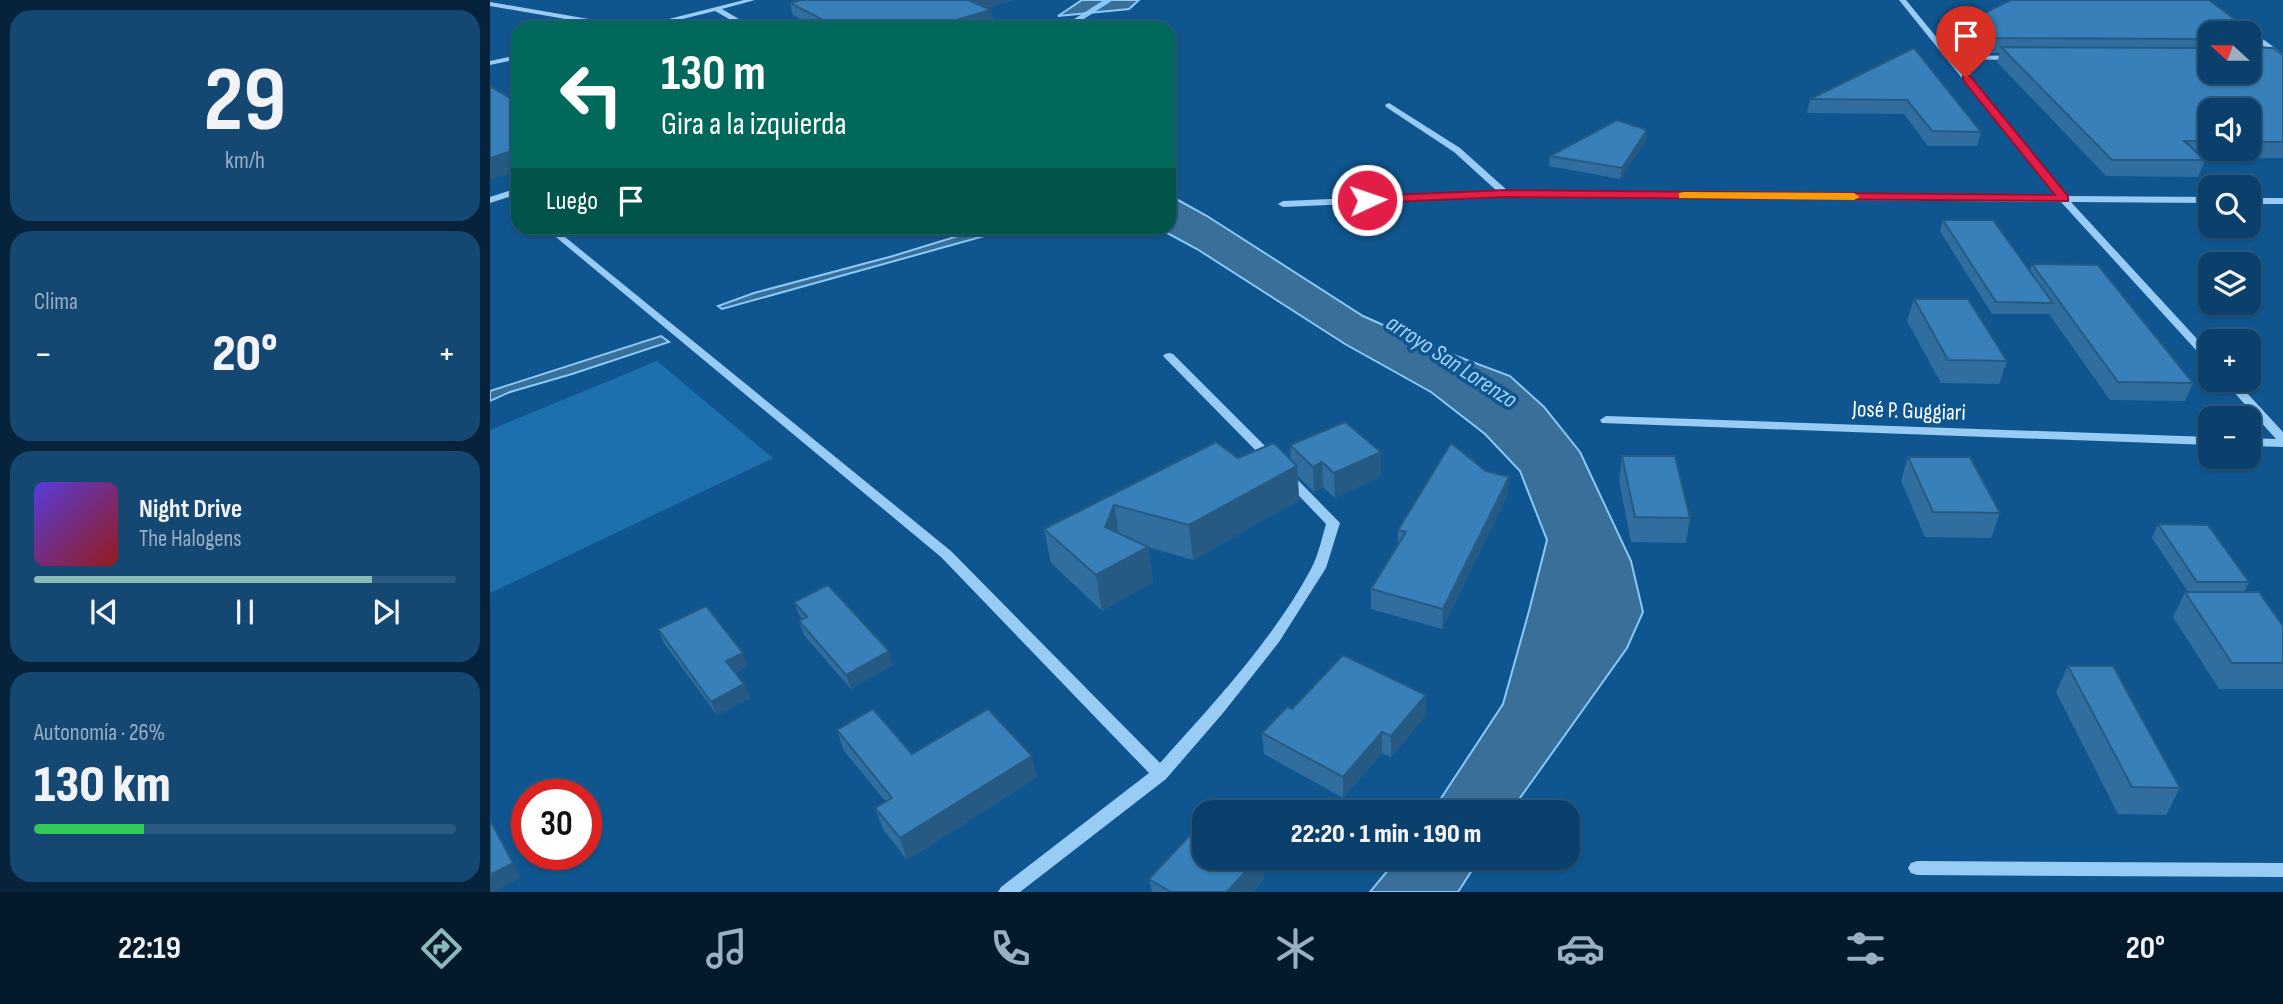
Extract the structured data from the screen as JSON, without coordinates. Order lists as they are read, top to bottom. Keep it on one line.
{"streets":{"street":["José P. Guggiari"]},"water":["arroyo San Lorenzo"],"north":"left","page":{"tile":[["29","km/h"],"Clima",["Autonomía · 26%","130 km"]],"map_buttons":["+","−"],"turn":["130 m","Gira a la izquierda"],"then":"Luego","heat":["−","20°","+"],"song":["Night Drive","The Halogens"],"limit":"30","trip":"22:20 · 1 min · 190 m","tabs":["22:19","20°"]}}
